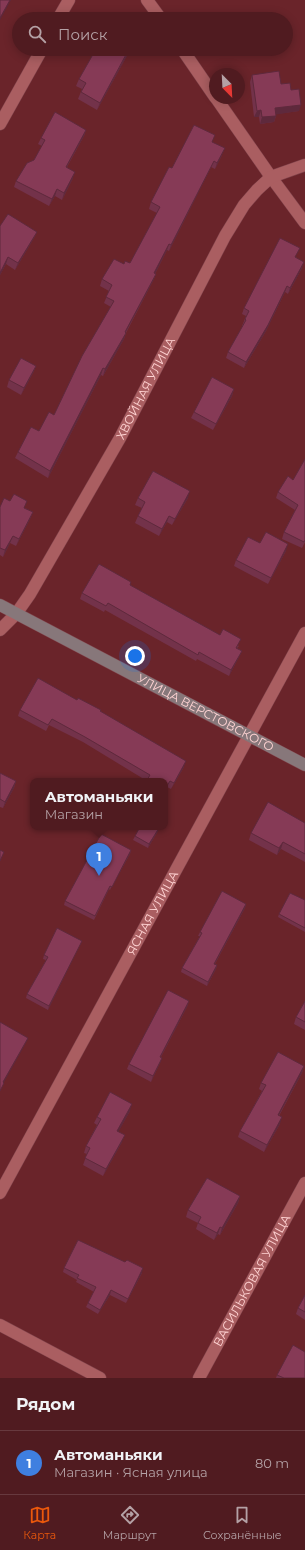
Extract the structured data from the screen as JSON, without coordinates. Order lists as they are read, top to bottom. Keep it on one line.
{"streets":{"street":["ХВОЙНАЯ УЛИЦА","УЛИЦА ВЕРСТОВСКОГО","ЯСНАЯ УЛИЦА","ВАСИЛЬКОВАЯ УЛИЦА"]},"crossings":[["ХВОЙНАЯ УЛИЦА","УЛИЦА ВЕРСТОВСКОГО"],["УЛИЦА ВЕРСТОВСКОГО","ЯСНАЯ УЛИЦА"]],"north":"bottom right","page":{"search":"Поиск","popup":["Автоманьяки","Магазин"],"pins":"1","heading":"Рядом","list":[{"mark":"1","name":"Автоманьяки","note":"Магазин · Ясная улица","value":"80 m"}],"nav":["Карта","Маршрут","Сохранённые"]}}
